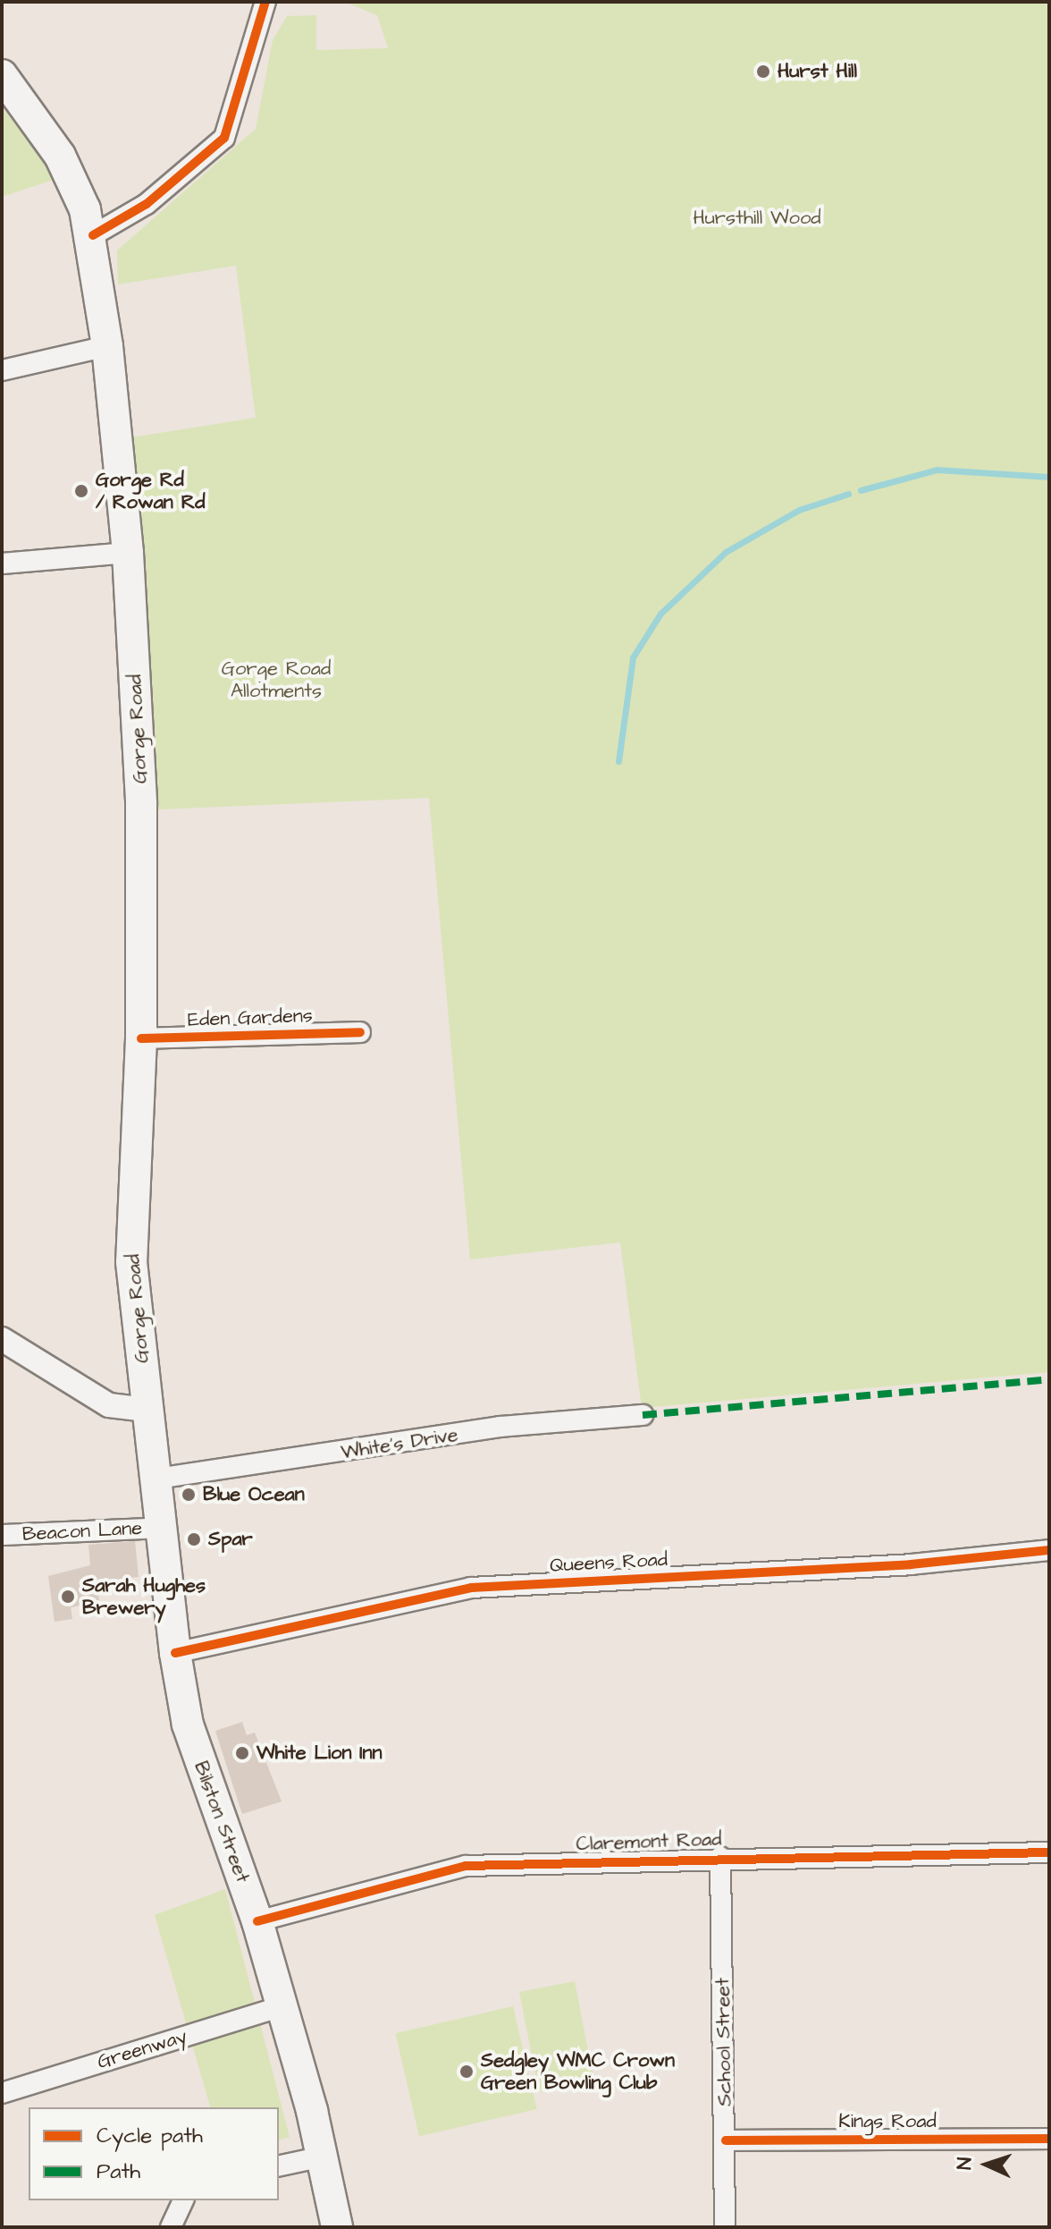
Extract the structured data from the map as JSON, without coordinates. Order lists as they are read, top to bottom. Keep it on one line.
{"streets":{"main road":["Gorge Road","Bilston Street"],"street":["Eden Gardens","White's Drive","Beacon Lane","Queens Road","Claremont Road","School Street","Greenway","Kings Road"]},"crossings":[["Gorge Road","Eden Gardens"],["Gorge Road","Bilston Street"],["White's Drive","Bilston Street"],["Beacon Lane","Bilston Street"],["Queens Road","Bilston Street"],["Bilston Street","Claremont Road"],["Bilston Street","Greenway"],["Claremont Road","School Street"],["School Street","Kings Road"]],"parks":["Hursthill Wood","Gorge Road Allotments"],"places":["Hurst Hill","Gorge Rd / Rowan Rd","Blue Ocean","Spar","Sarah Hughes Brewery","White Lion Inn","Sedgley WMC Crown Green Bowling Club"],"legend":["Cycle path","Path"],"north":"left"}
